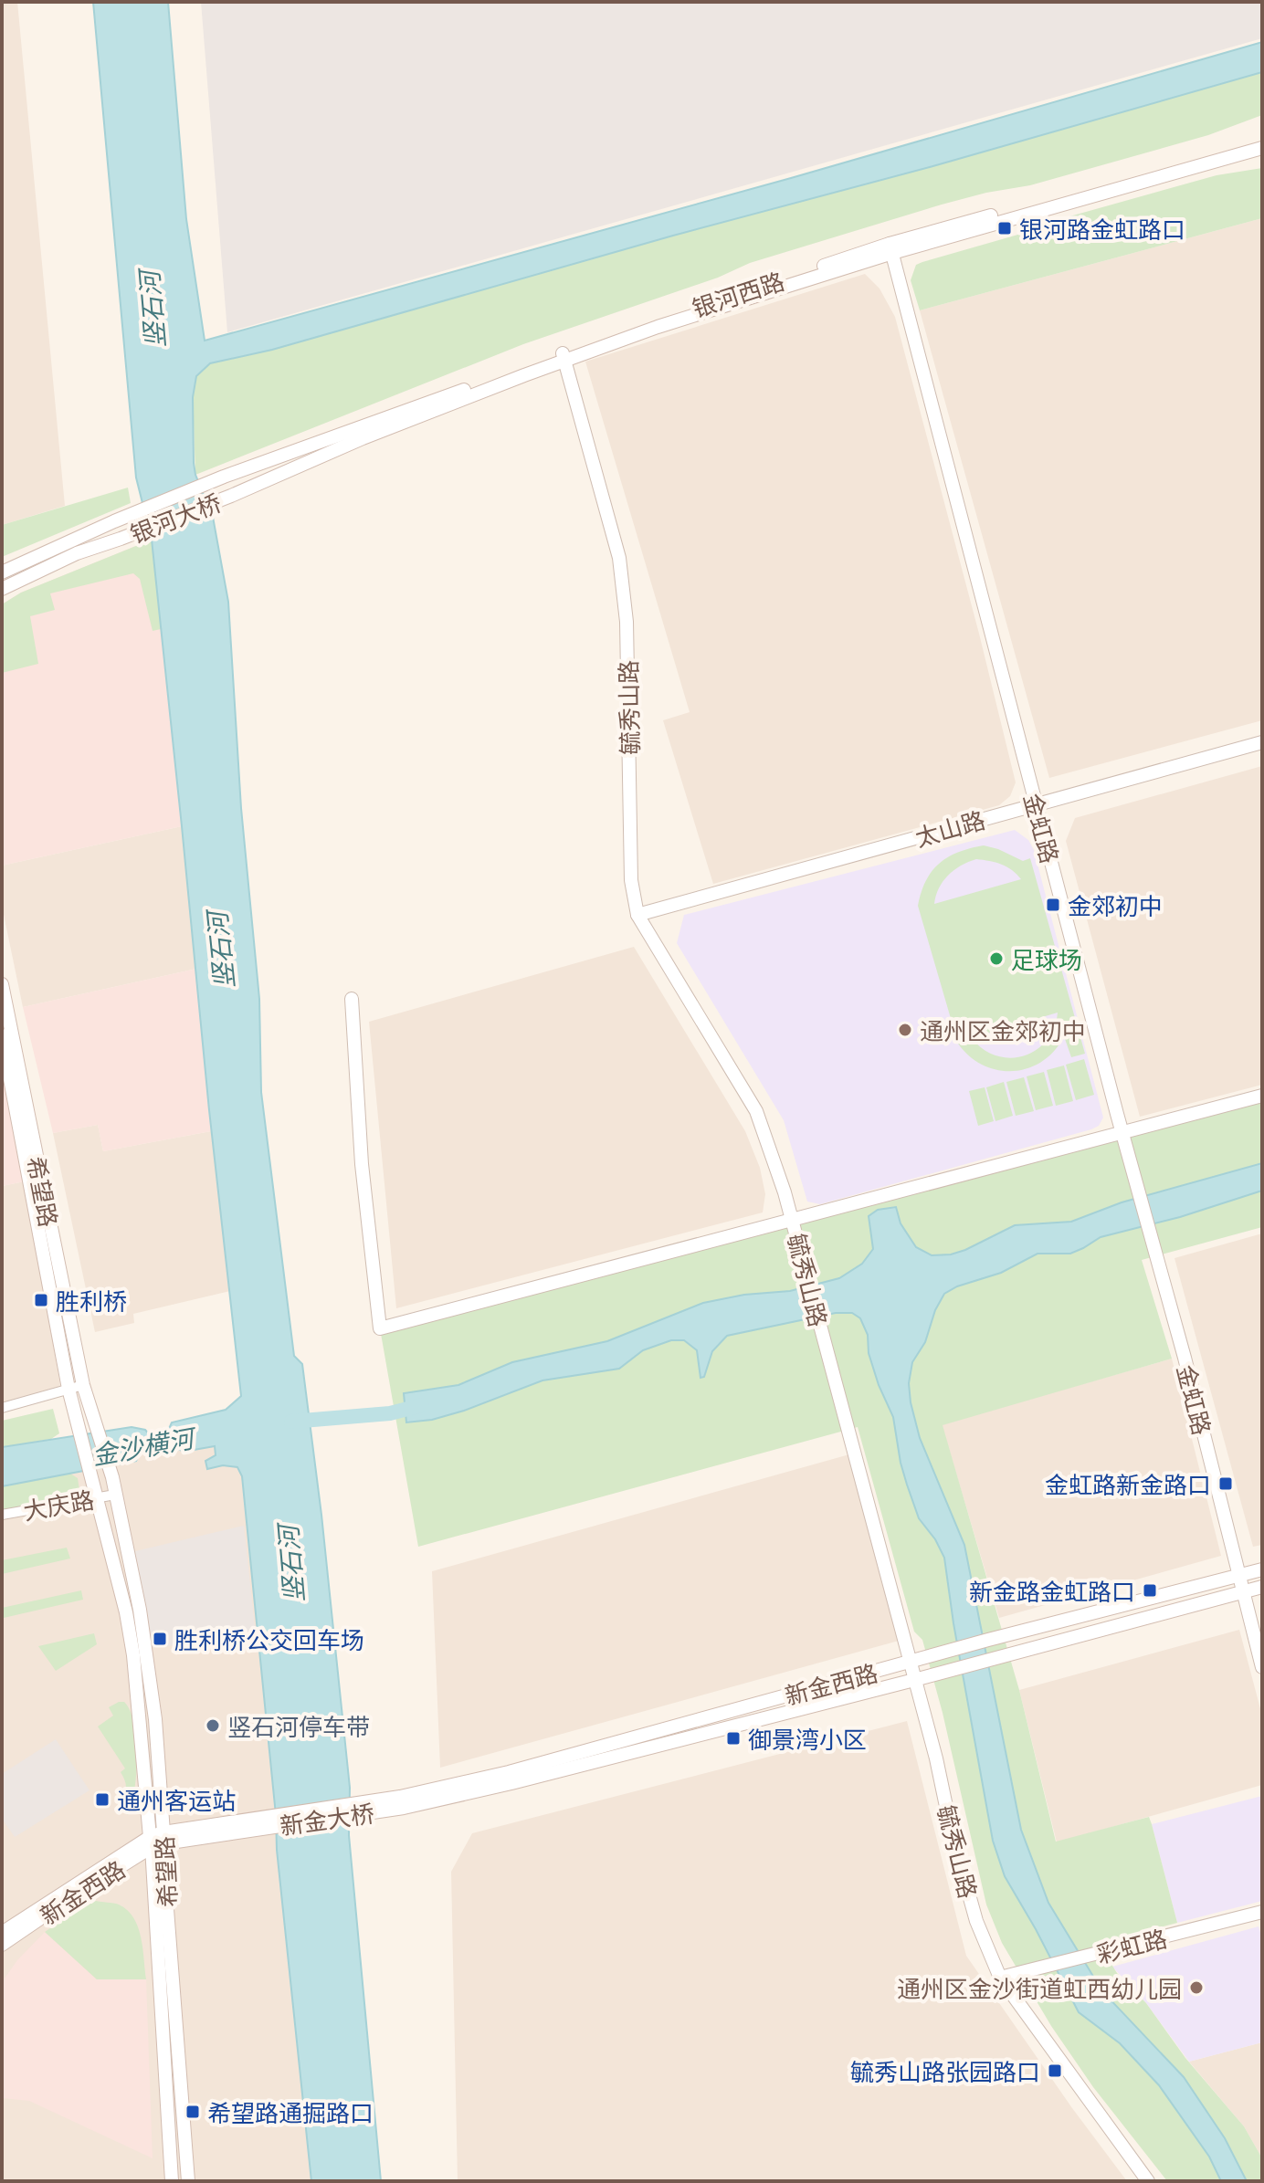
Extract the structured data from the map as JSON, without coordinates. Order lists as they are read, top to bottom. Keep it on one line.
{"streets":{"main road":["银河西路","银河大桥","毓秀山路","太山路","金虹路","希望路","新金西路","新金大桥","彩虹路"],"street":["大庆路"]},"crossings":[["银河西路","银河大桥"],["银河西路","毓秀山路"],["银河西路","金虹路"],["毓秀山路","太山路"],["毓秀山路","新金西路"],["毓秀山路","彩虹路"],["太山路","金虹路"],["金虹路","新金西路"],["希望路","大庆路"],["希望路","新金西路"],["新金西路","新金大桥"]],"water":["竖石河","金沙横河"],"places":{"transit":["银河路金虹路口","金郊初中","胜利桥","金虹路新金路口","新金路金虹路口","胜利桥公交回车场","御景湾小区","通州客运站","毓秀山路张园路口","希望路通掘路口"],"other":["足球场","通州区金郊初中","竖石河停车带","通州区金沙街道虹西幼儿园"]}}
